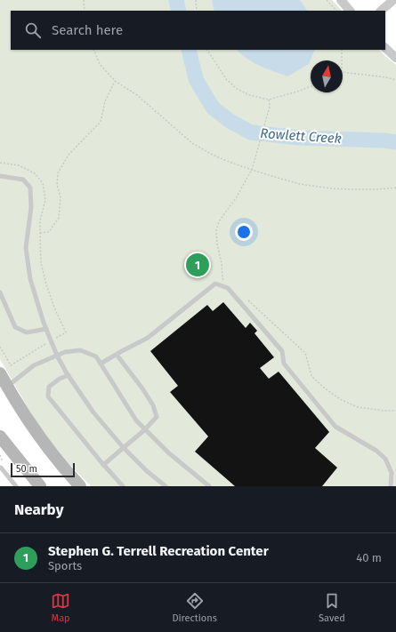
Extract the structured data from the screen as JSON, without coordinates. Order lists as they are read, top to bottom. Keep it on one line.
{"water":["Rowlett Creek"],"scale_bar":"50 m","north":"top","page":{"search":"Search here","pins":"1","scale":"50 m","heading":"Nearby","list":[{"mark":"1","name":"Stephen G. Terrell Recreation Center","note":"Sports","value":"40 m"}],"nav":["Map","Directions","Saved"]}}
